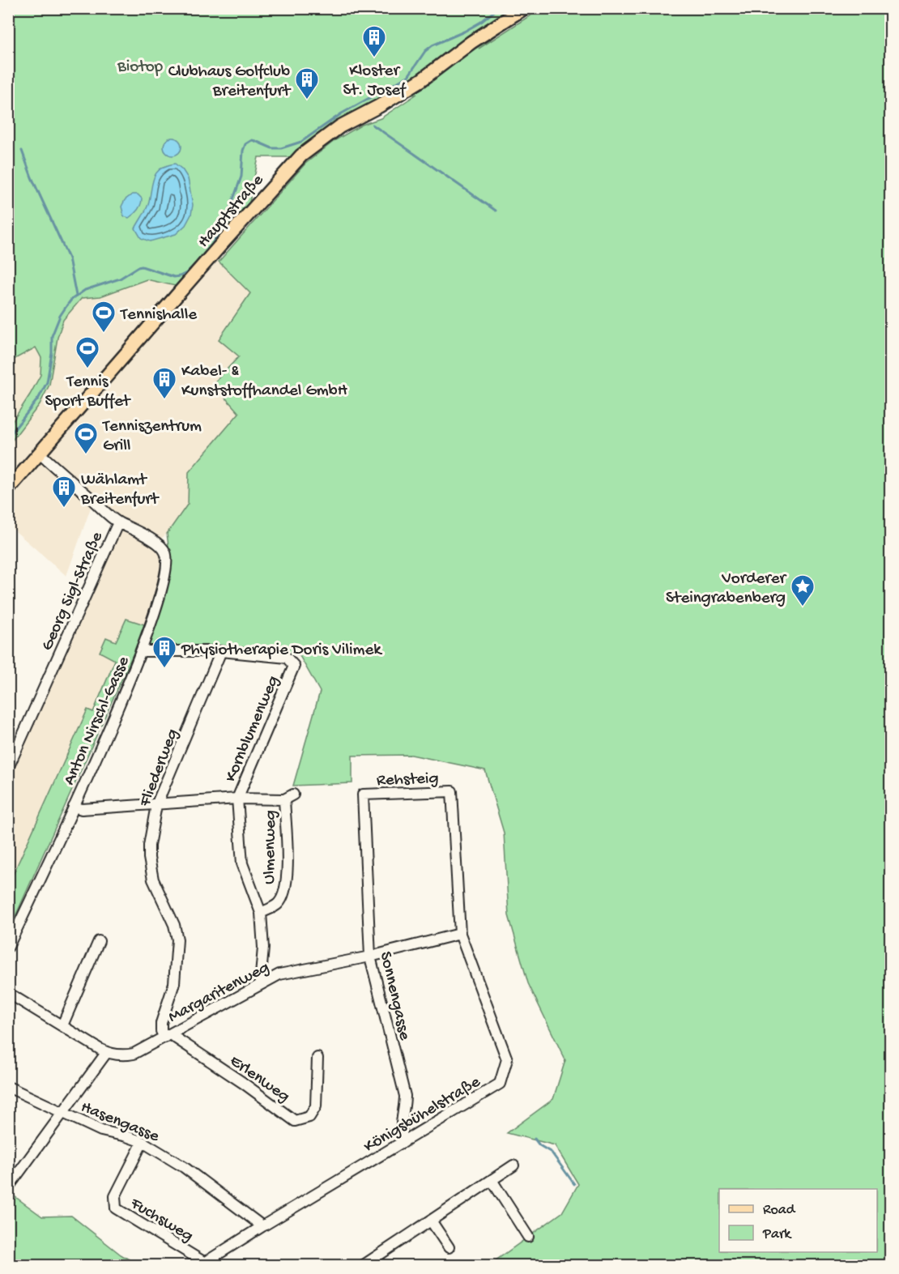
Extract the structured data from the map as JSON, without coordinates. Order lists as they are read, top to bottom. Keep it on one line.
{"streets":{"main road":["Hauptstraße"],"street":["Georg Sigl-Straße","Anton Nirschl-Gasse","Kornblumenweg","Fliederweg","Rehsteig","Ulmenweg","Margaritenweg","Sonnengasse","Erlenweg","Königsbühelstraße","Hasengasse","Fuchsweg"]},"crossings":[["Hauptstraße","Georg Sigl-Straße"],["Georg Sigl-Straße","Anton Nirschl-Gasse"],["Anton Nirschl-Gasse","Kornblumenweg"],["Kornblumenweg","Fliederweg"],["Kornblumenweg","Ulmenweg"],["Kornblumenweg","Margaritenweg"],["Fliederweg","Margaritenweg"],["Fliederweg","Erlenweg"],["Rehsteig","Sonnengasse"],["Rehsteig","Königsbühelstraße"],["Margaritenweg","Sonnengasse"],["Margaritenweg","Erlenweg"],["Margaritenweg","Königsbühelstraße"],["Sonnengasse","Königsbühelstraße"],["Königsbühelstraße","Hasengasse"],["Königsbühelstraße","Fuchsweg"],["Hasengasse","Fuchsweg"]],"parks":["Biotop"],"places":{"building":["Kloster St. Josef","Clubhaus Golfclub Breitenfurt","Kabel- & Kunststoffhandel GmbH","Wählamt Breitenfurt","Physiotherapie Doris Vilimek"],"sports":["Tennishalle","Tennis Sport Buffet","Tenniszentrum Grill"],"place":["Vorderer Steingrabenberg"]},"legend":["Road","Park"]}
